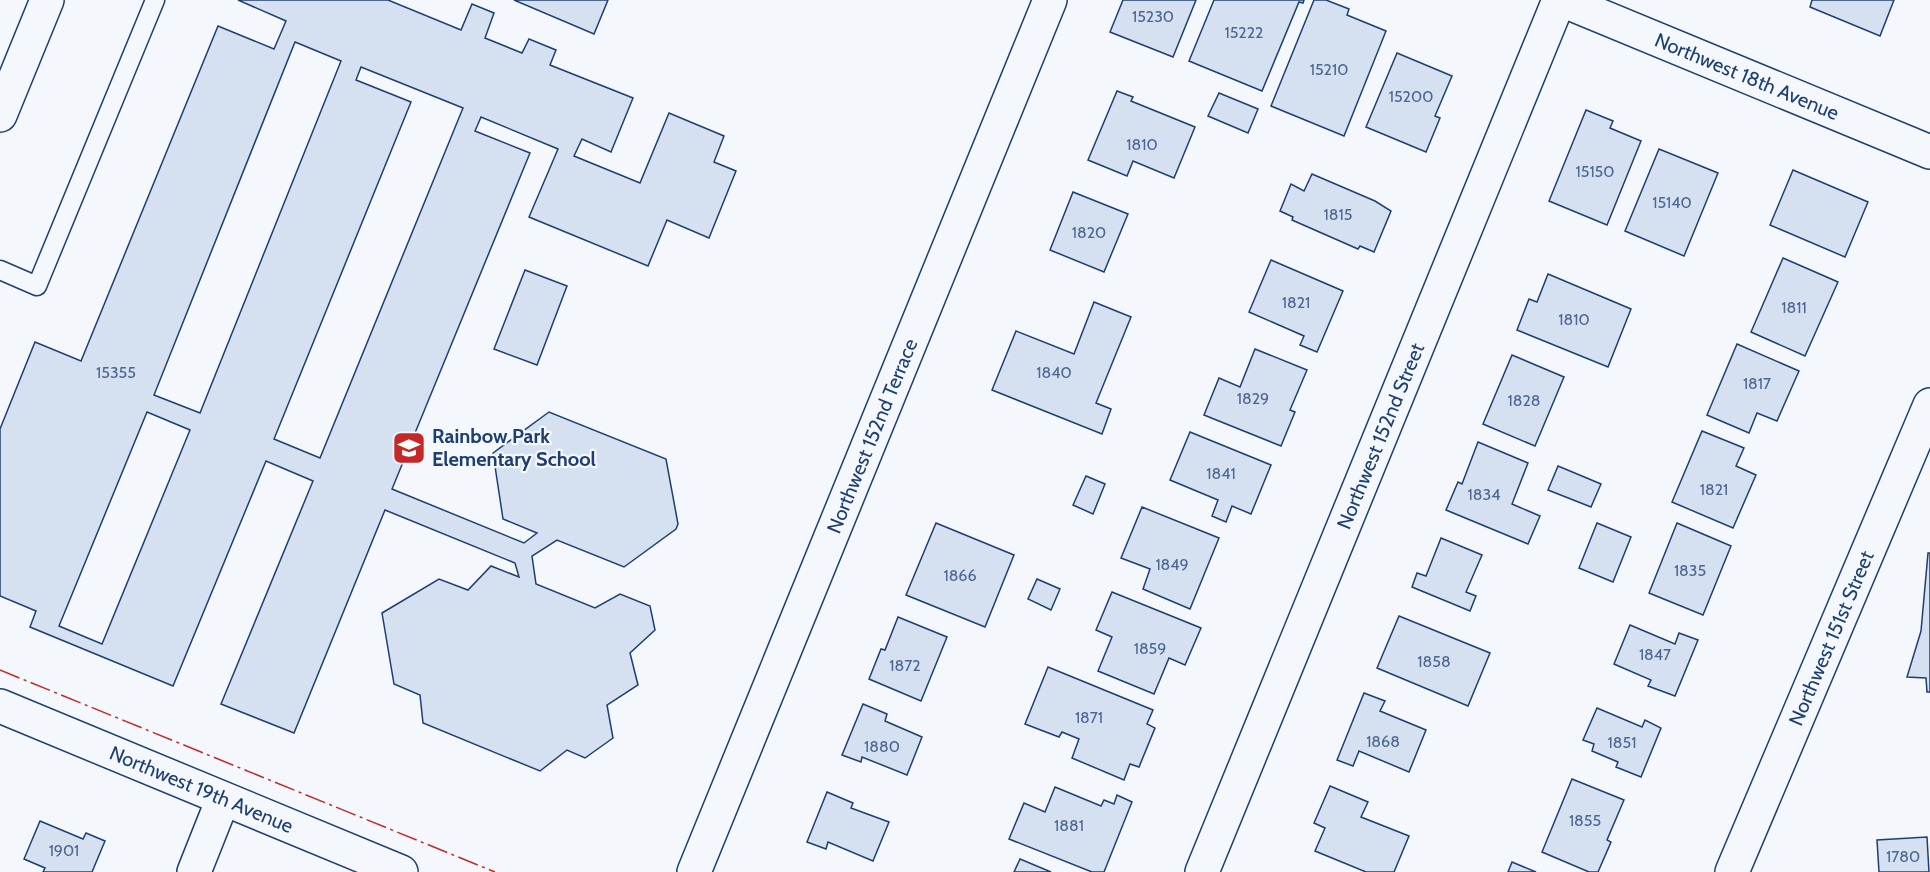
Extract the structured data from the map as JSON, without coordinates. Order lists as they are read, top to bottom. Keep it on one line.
{"streets":{"street":["Northwest 18th Avenue","Northwest 152nd Terrace","Northwest 152nd Street","Northwest 151st Street","Northwest 19th Avenue"]},"crossings":[["Northwest 18th Avenue","Northwest 152nd Street"]],"places":{"school or university":["Rainbow Park Elementary School"]},"house_numbers":["15230","15222","15210","15200","1810","15150","15140","1815","1820","1821","1811","1810","15355","1840","1817","1829","1828","1841","1821","1834","1849","1835","1866","1859","1847","1858","1872","1871","1868","1851","1880","1855","1881","1901","1780"]}
